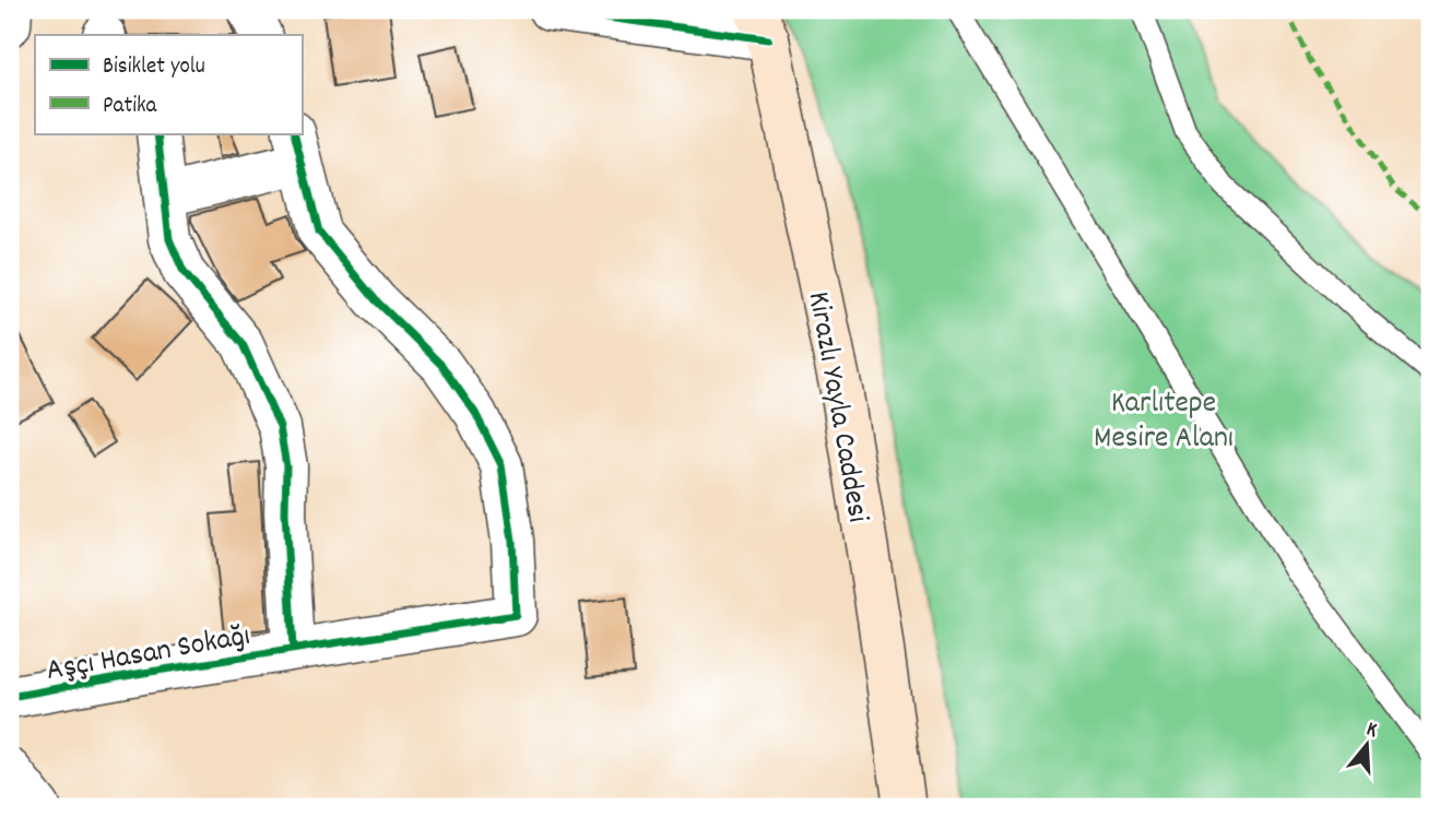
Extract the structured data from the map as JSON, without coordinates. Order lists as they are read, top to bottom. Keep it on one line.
{"streets":{"main road":["Kirazlı Yayla Caddesi"],"street":["Aşçı Hasan Sokağı"]},"parks":["Karlıtepe Mesire Alanı"],"legend":["Bisiklet yolu","Patika"],"north":"top"}
